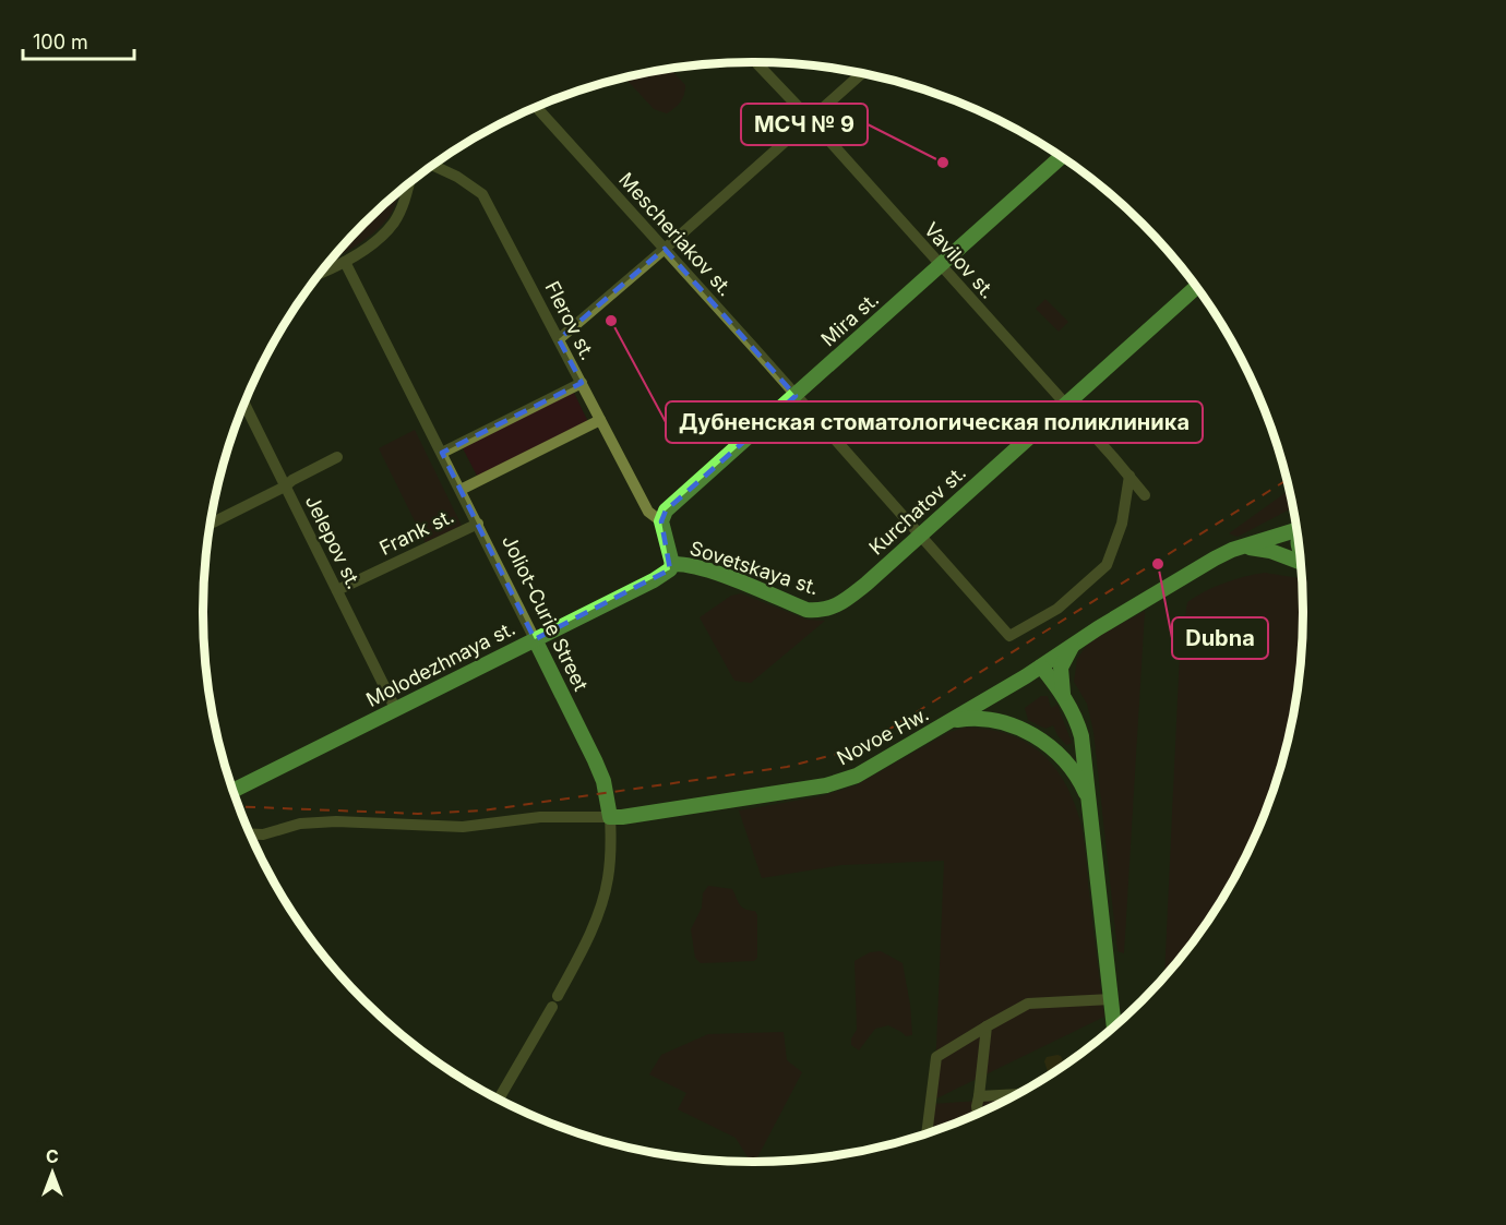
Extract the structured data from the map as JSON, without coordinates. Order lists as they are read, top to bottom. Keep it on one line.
{"streets":{"main road":["Mira st.","Kurchatov st.","Sovetskaya st.","Joliot-Curie Street","Molodezhnaya st.","Novoe Hw."],"street":["Mescheriakov st.","Vavilov st.","Flerov st.","Frank st.","Jelepov st."]},"crossings":[["Mescheriakov st.","Vavilov st."],["Mescheriakov st.","Mira st."],["Mescheriakov st.","Kurchatov st."],["Vavilov st.","Mira st."],["Vavilov st.","Kurchatov st."],["Mira st.","Flerov st."],["Mira st.","Sovetskaya st."],["Flerov st.","Frank st."],["Flerov st.","Sovetskaya st."],["Kurchatov st.","Sovetskaya st."],["Frank st.","Jelepov st."],["Frank st.","Joliot-Curie Street"],["Jelepov st.","Molodezhnaya st."],["Sovetskaya st.","Molodezhnaya st."],["Joliot-Curie Street","Molodezhnaya st."],["Joliot-Curie Street","Novoe Hw."]],"places":["МСЧ № 9","Дубненская стоматологическая поликлиника","Dubna"],"scale_bar":"100 m","north":"top"}
